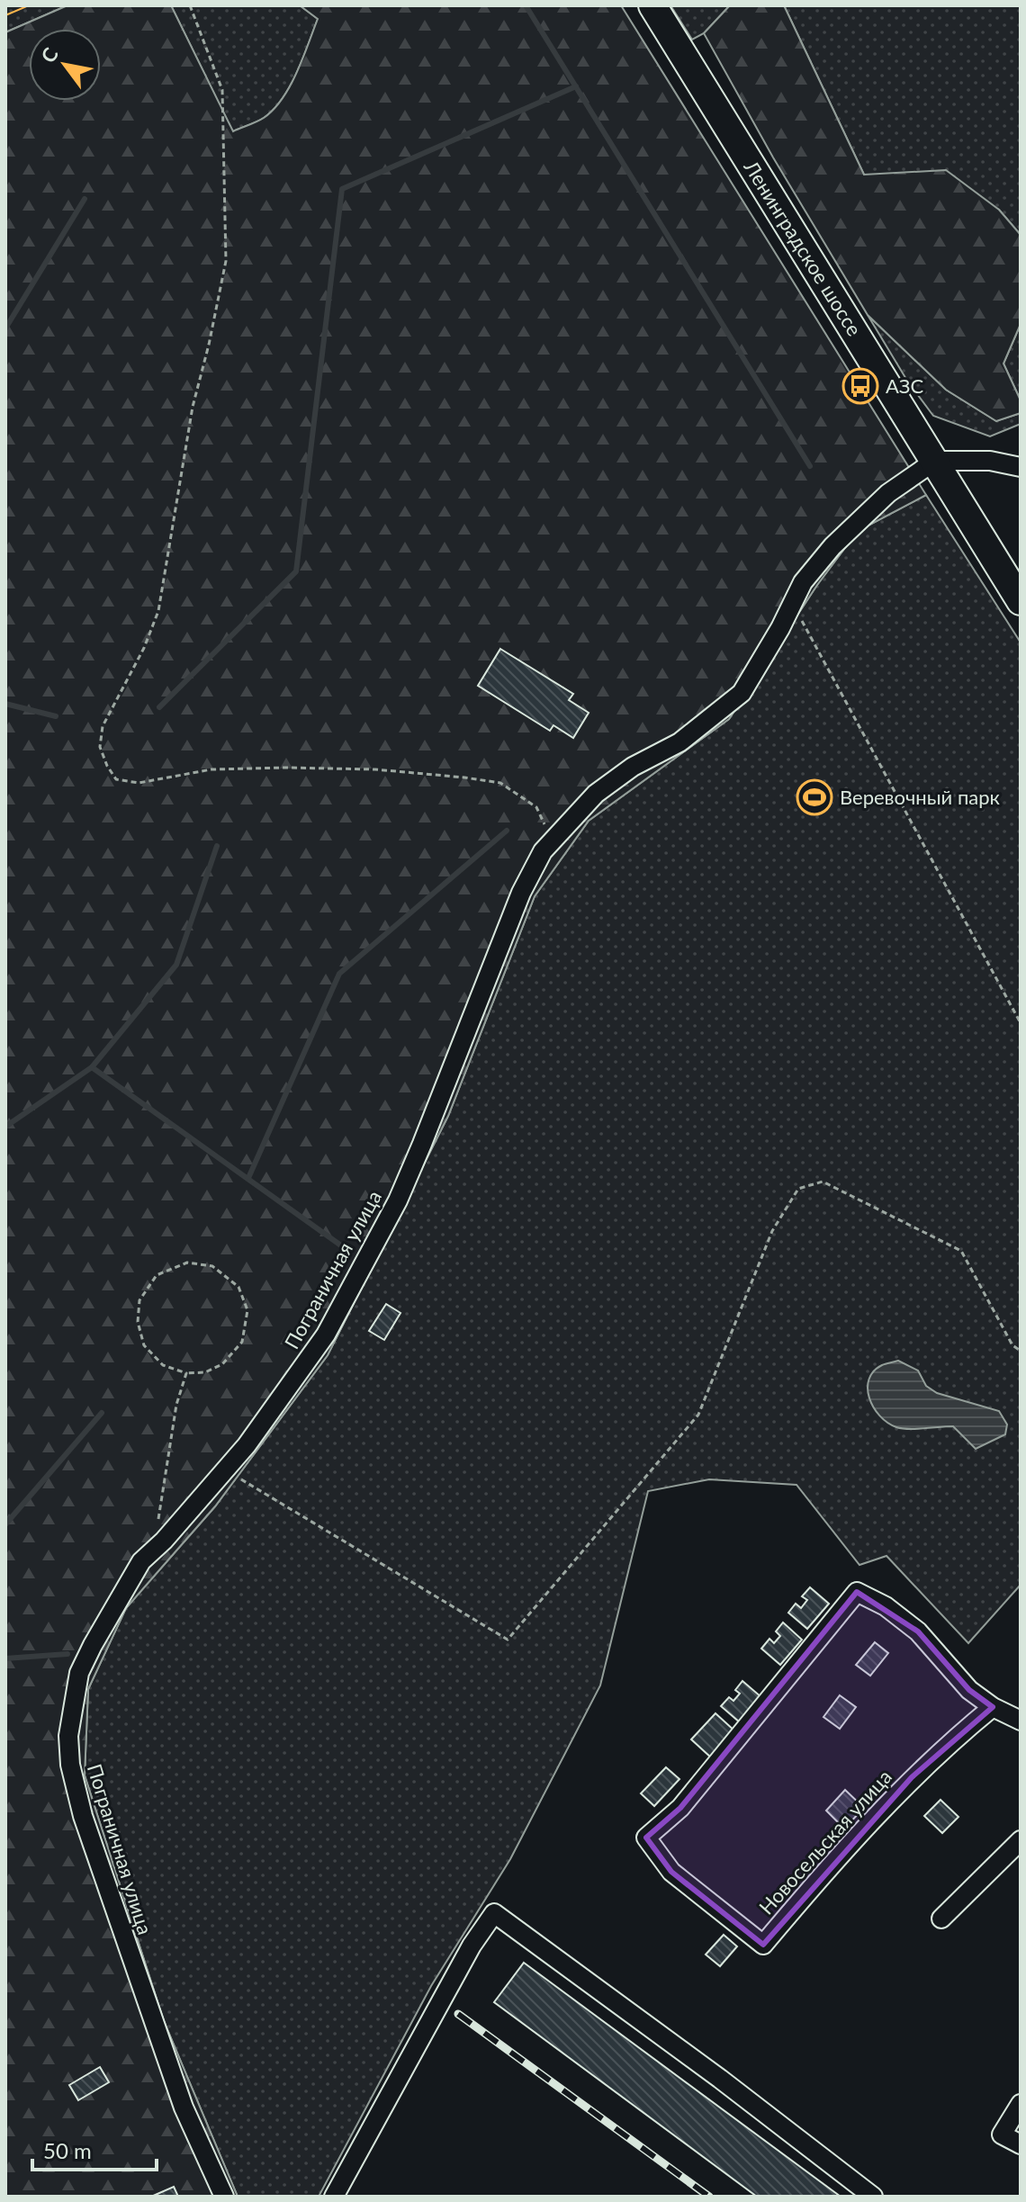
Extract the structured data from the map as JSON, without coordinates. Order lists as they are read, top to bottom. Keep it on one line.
{"streets":{"highway":["Ленинградское шоссе"],"street":["Пограничная улица","Новосельская улица"]},"crossings":[["Ленинградское шоссе","Пограничная улица"]],"places":{"bus stop":["АЗС"],"sports":["Веревочный парк"]},"scale_bar":"50 m","north":"top left"}
